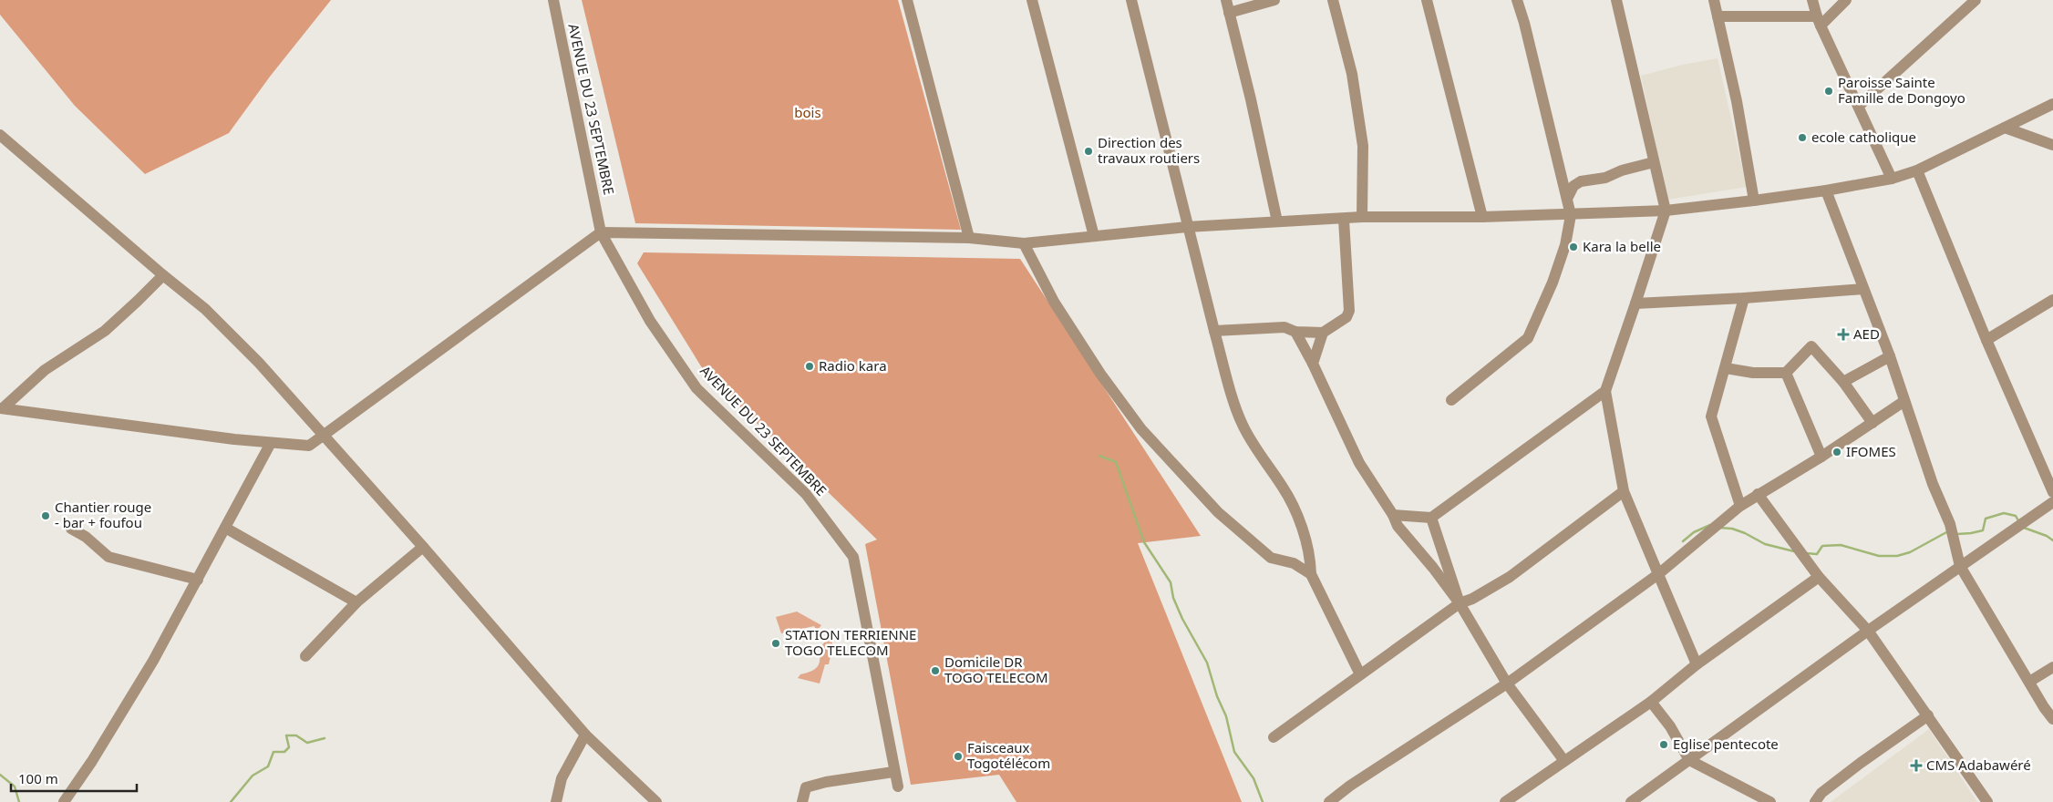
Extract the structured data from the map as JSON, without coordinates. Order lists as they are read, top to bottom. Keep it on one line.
{"streets":{"street":["AVENUE DU 23 SEPTEMBRE"]},"parks":["bois"],"places":{"other":["Paroisse Sainte Famille de Dongoyo","ecole catholique","Direction des travaux routiers","Kara la belle","Radio kara","IFOMES","Chantier rouge - bar + foufou","STATION TERRIENNE TOGO TELECOM","Domicile DR TOGO TELECOM","Eglise pentecote","Faisceaux Togotélécom"],"health":["AED","CMS Adabawéré"]},"scale_bar":"100 m"}
